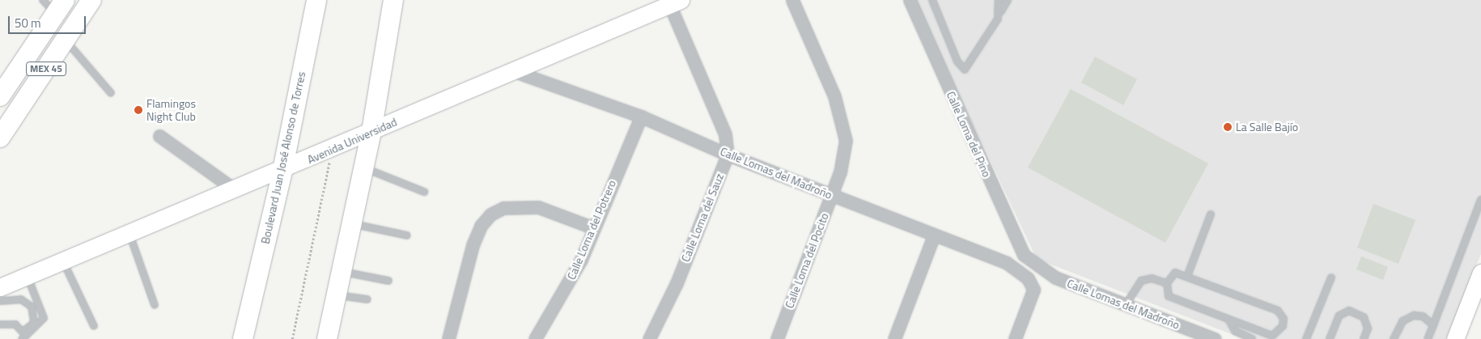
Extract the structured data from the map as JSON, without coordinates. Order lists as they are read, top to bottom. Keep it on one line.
{"streets":{"main road":["MEX 45","Boulevard Juan José Alonso de Torres"],"street":["Calle Loma del Pino","Avenida Universidad","Calle Lomas del Madroño","Calle Loma del Sauz","Calle Loma del Potrero","Calle Loma del Pocito"]},"crossings":[["Calle Loma del Pino","Calle Lomas del Madroño"],["Avenida Universidad","Boulevard Juan José Alonso de Torres"],["Avenida Universidad","Calle Lomas del Madroño"],["Avenida Universidad","Calle Loma del Sauz"],["Calle Lomas del Madroño","Calle Loma del Sauz"],["Calle Lomas del Madroño","Calle Loma del Potrero"],["Calle Lomas del Madroño","Calle Loma del Pocito"]],"places":["Flamingos Night Club","La Salle Bajío"],"scale_bar":"50 m"}
